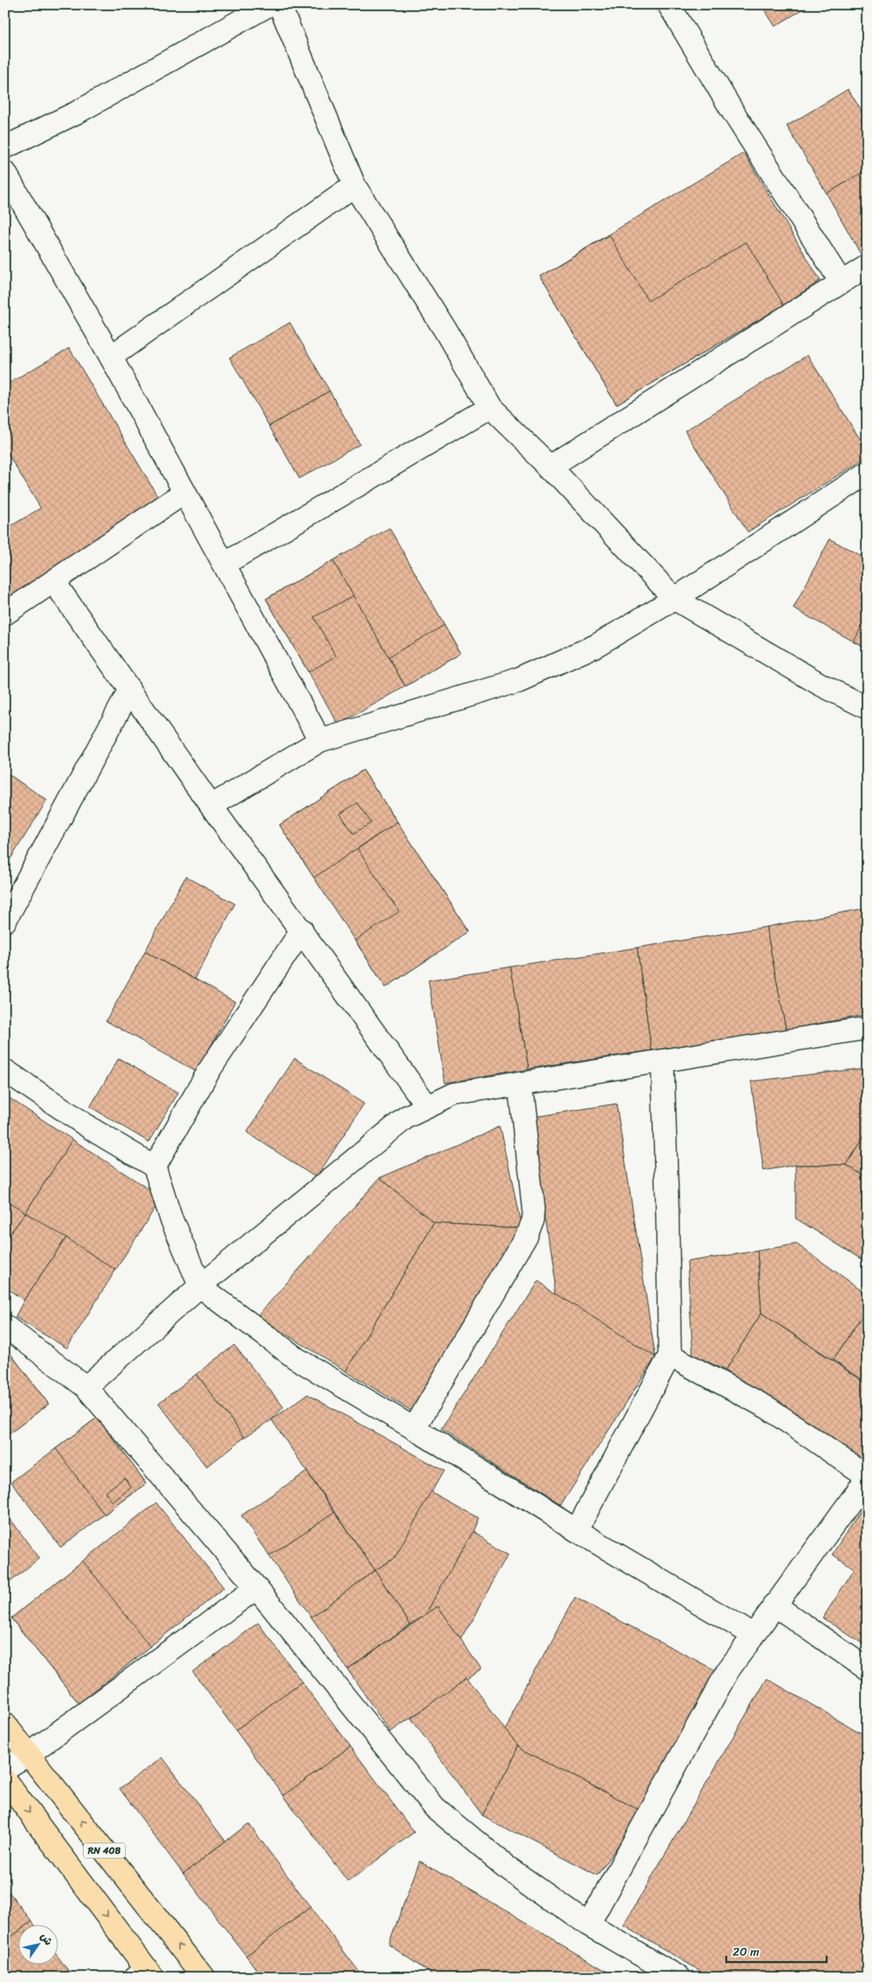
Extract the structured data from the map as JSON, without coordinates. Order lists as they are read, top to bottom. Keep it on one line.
{"streets":{"main road":["RN 40B"]},"scale_bar":"20 m","north":"top right"}
